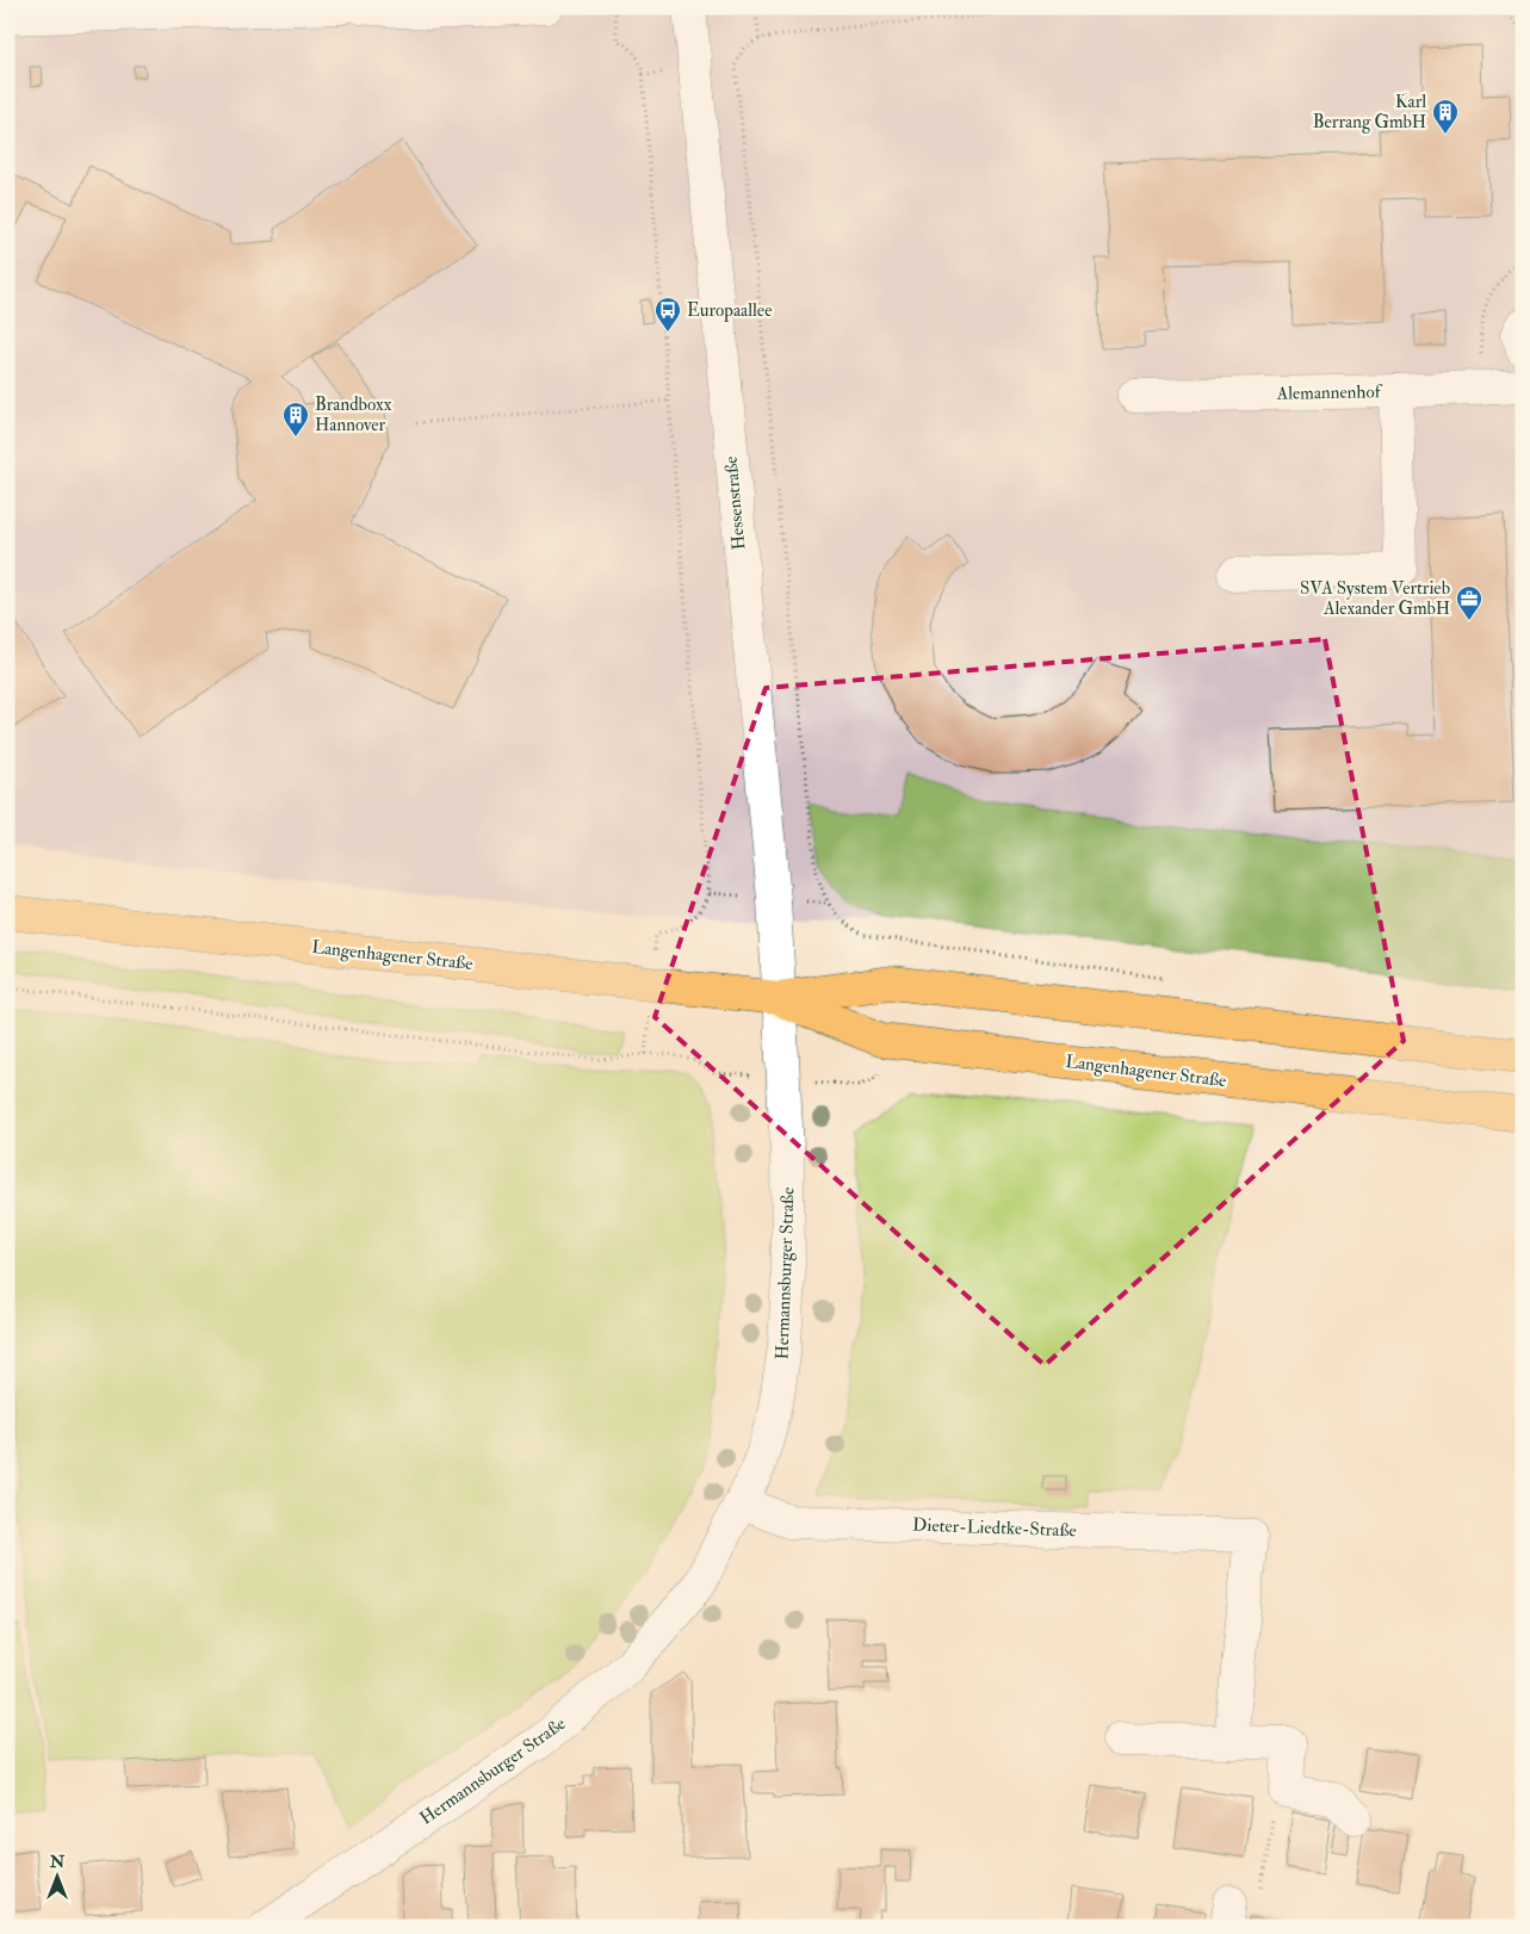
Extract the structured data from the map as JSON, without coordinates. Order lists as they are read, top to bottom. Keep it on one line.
{"streets":{"main road":["Langenhagener Straße"],"street":["Alemannenhof","Hessenstraße","Hermannsburger Straße","Dieter-Liedtke-Straße"]},"crossings":[["Hessenstraße","Langenhagener Straße"],["Hessenstraße","Hermannsburger Straße"],["Langenhagener Straße","Hermannsburger Straße"],["Hermannsburger Straße","Dieter-Liedtke-Straße"]],"places":{"building":["Karl Berrang GmbH","Brandboxx Hannover"],"bus stop":["Europaallee"],"office":["SVA System Vertrieb Alexander GmbH"]},"north":"top"}
